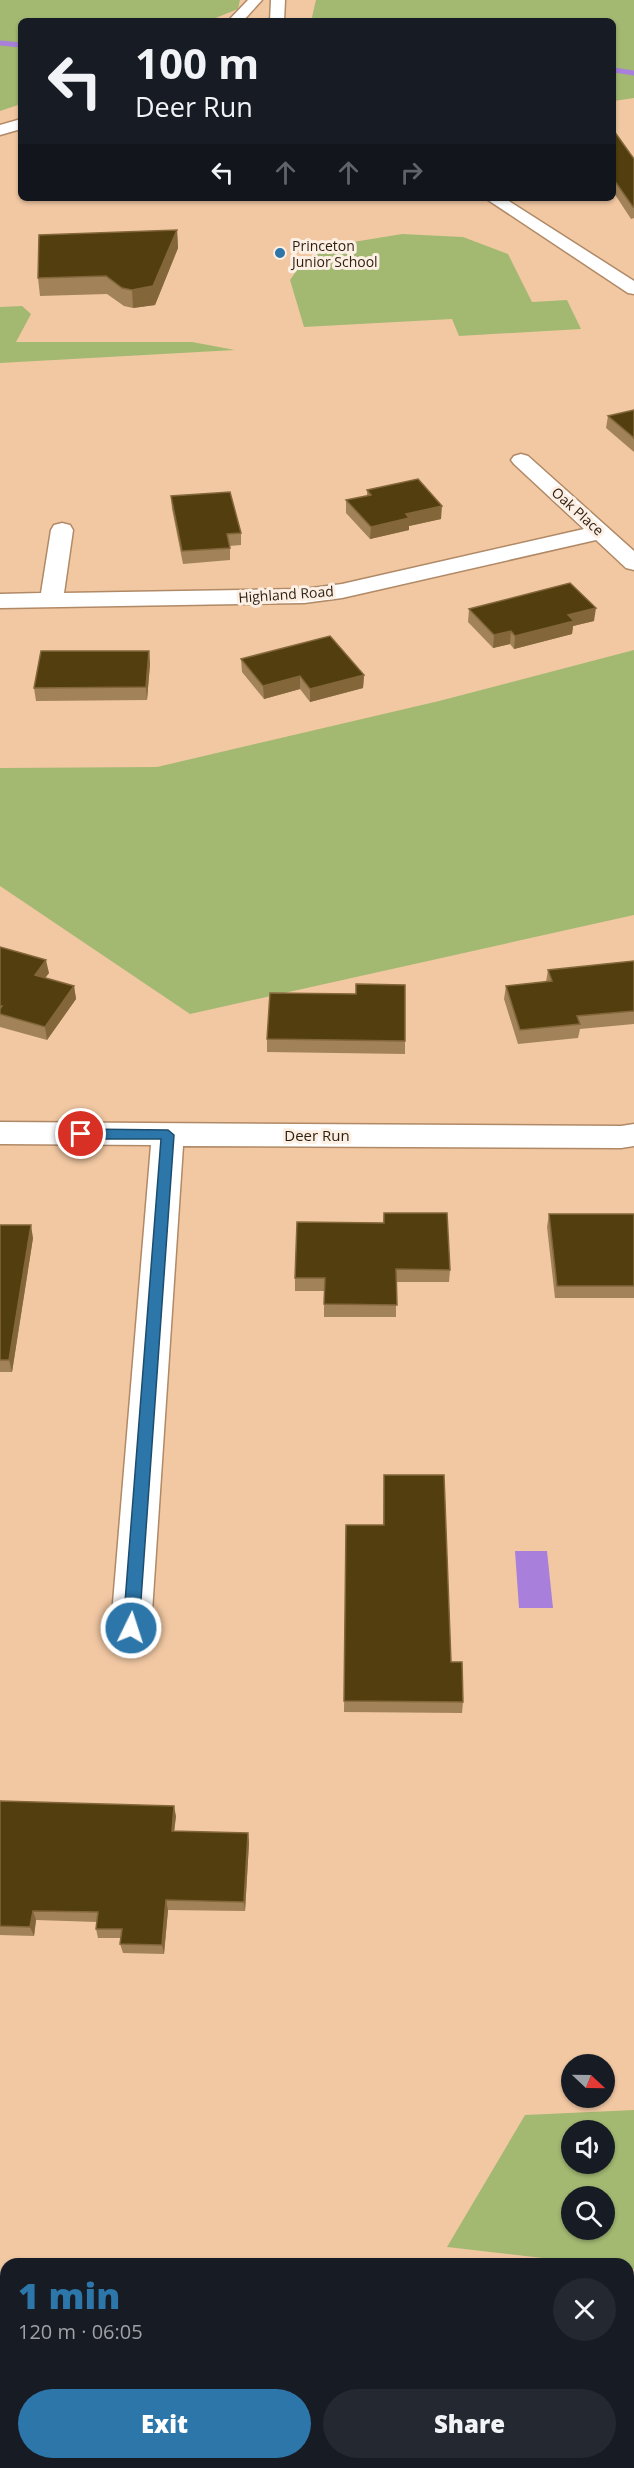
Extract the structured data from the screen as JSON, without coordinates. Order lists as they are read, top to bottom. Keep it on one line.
{"streets":{"main road":["Oak Place","Highland Road","Deer Run"]},"crossings":[["Oak Place","Highland Road"]],"places":["Princeton Junior School"],"north":"right","page":{"turn":["100 m","Deer Run"],"heading":["1 min","120 m · 06:05"],"buttons":["Exit","Share"]}}
